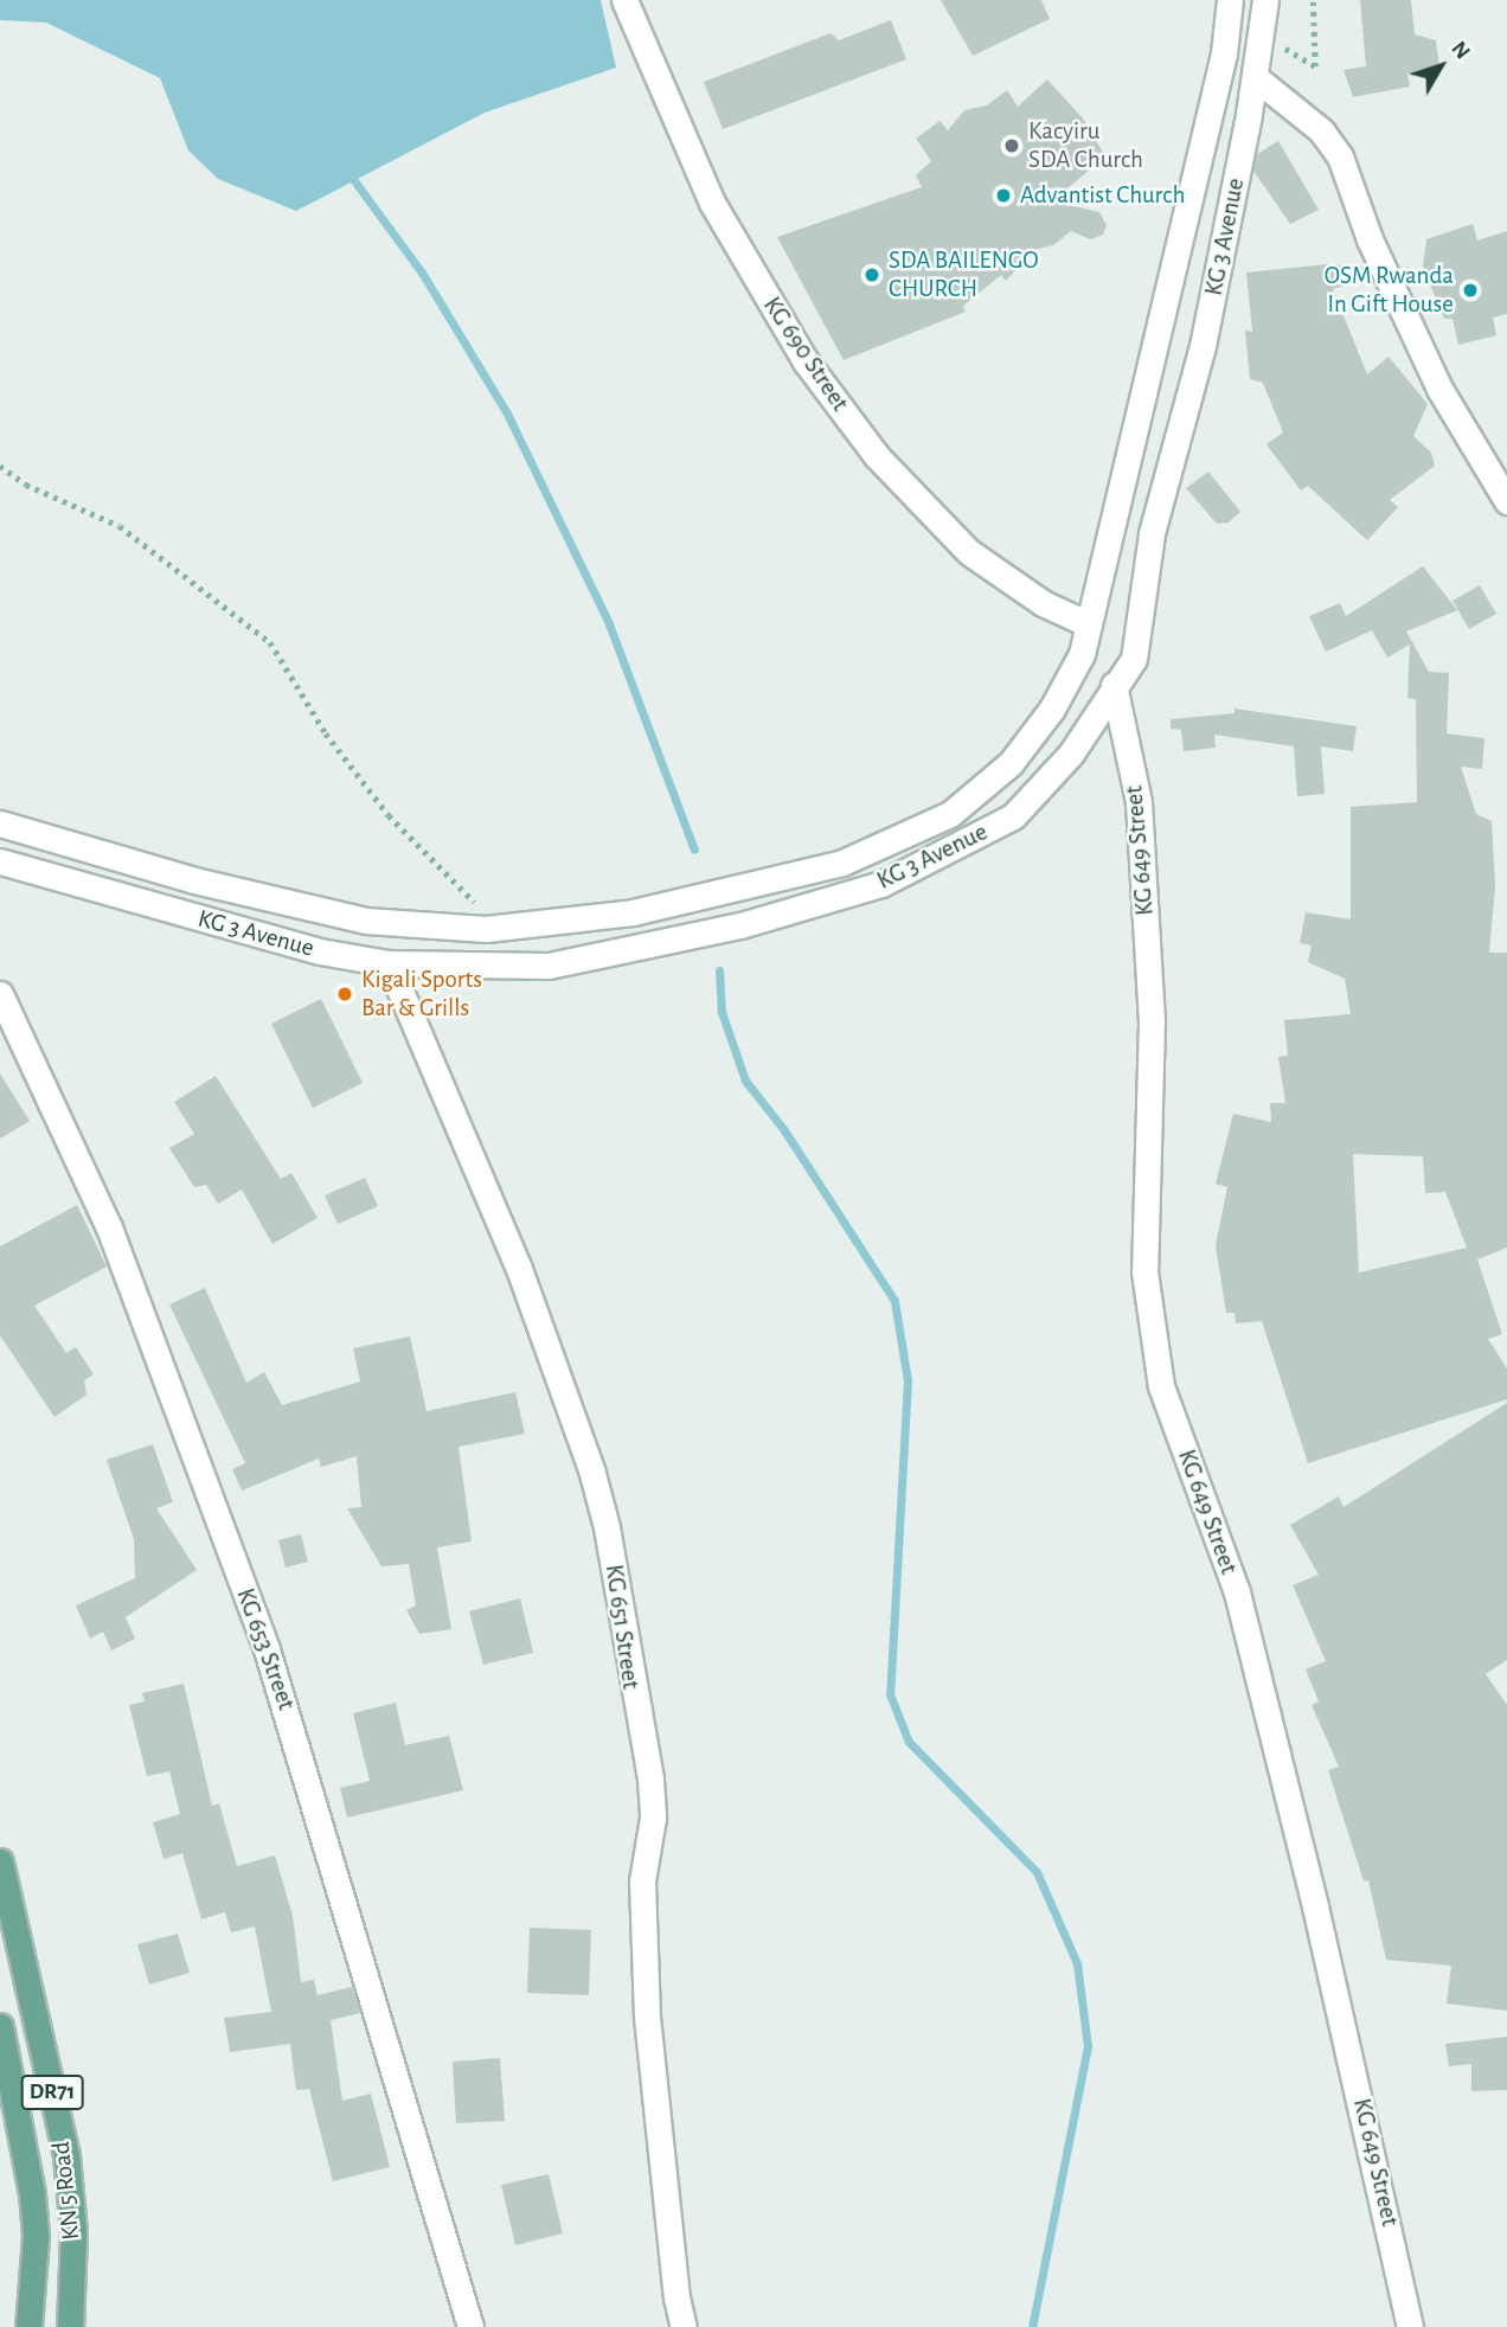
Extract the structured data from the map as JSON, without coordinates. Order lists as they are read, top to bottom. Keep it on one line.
{"streets":{"main road":["DR71","KN 5 Road"],"street":["KG 3 Avenue","KG 690 Street","KG 649 Street","KG 651 Street","KG 653 Street"]},"crossings":[["KG 3 Avenue","KG 690 Street"],["KG 3 Avenue","KG 649 Street"],["KG 3 Avenue","KG 651 Street"]],"places":["Kacyiru SDA Church","Advantist Church","SDA BAILENGO CHURCH","OSM Rwanda In Gift House","Kigali Sports Bar & Grills"],"north":"top right"}
